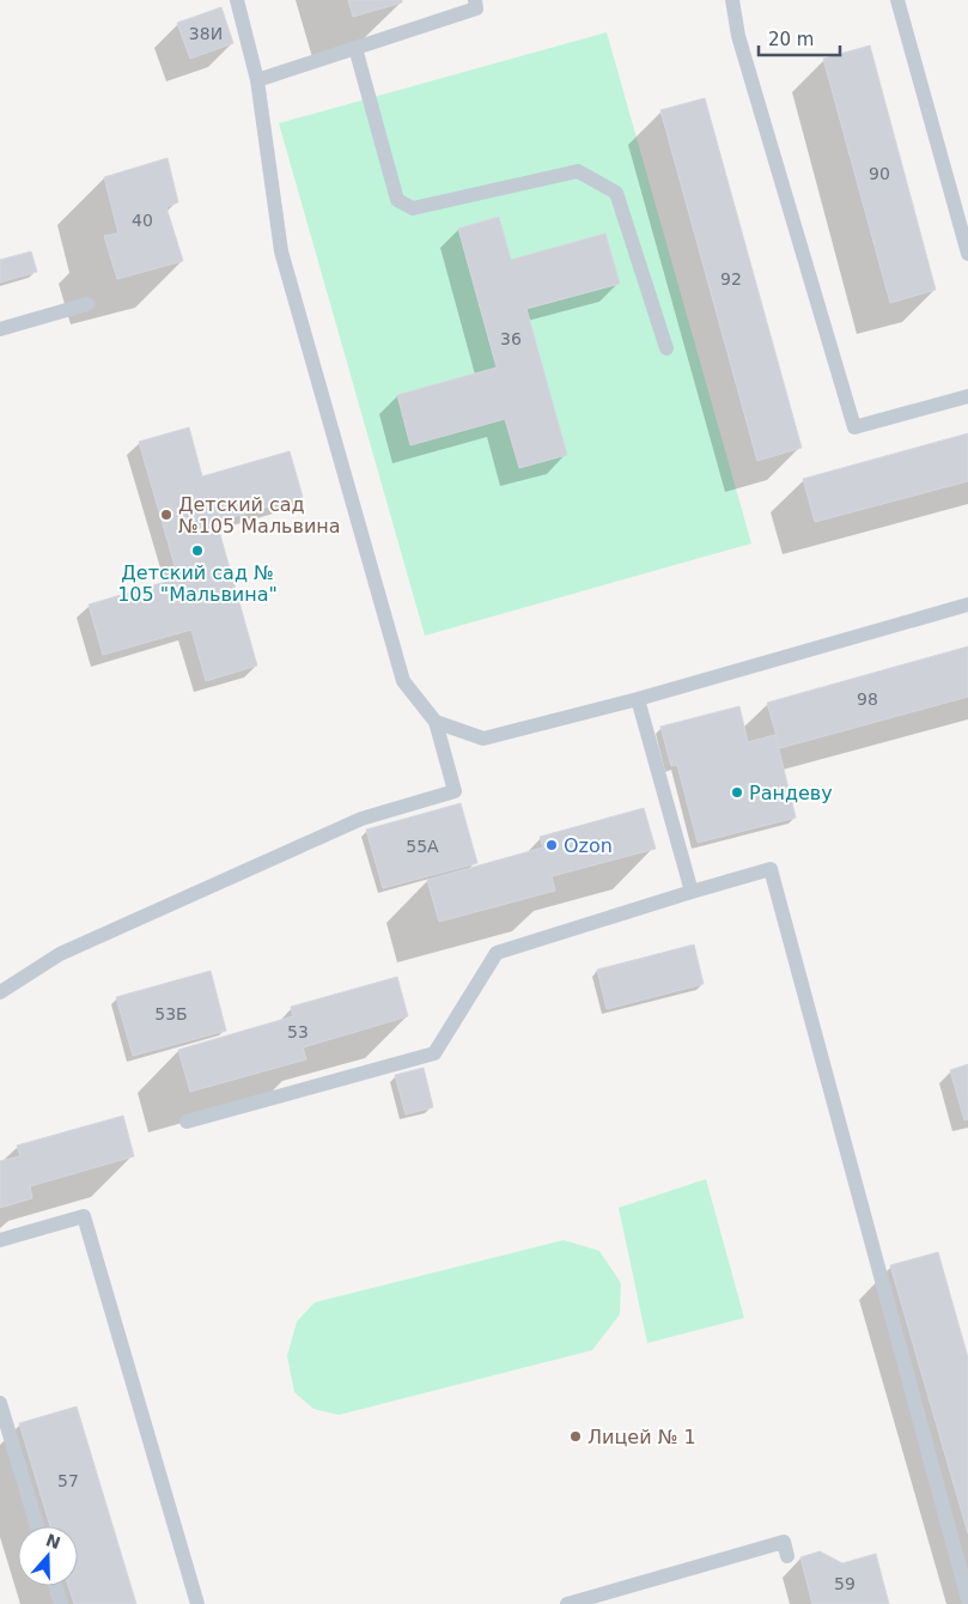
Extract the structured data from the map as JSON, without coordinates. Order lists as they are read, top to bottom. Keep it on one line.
{"places":["Детский сад №105 Мальвина","Детский сад № 105 \"Мальвина\"","Рандеву","Ozon","Лицей № 1"],"house_numbers":["38И","90","40","92","36","98","55А","53Б","53","57","59"],"scale_bar":"20 m","north":"top"}
